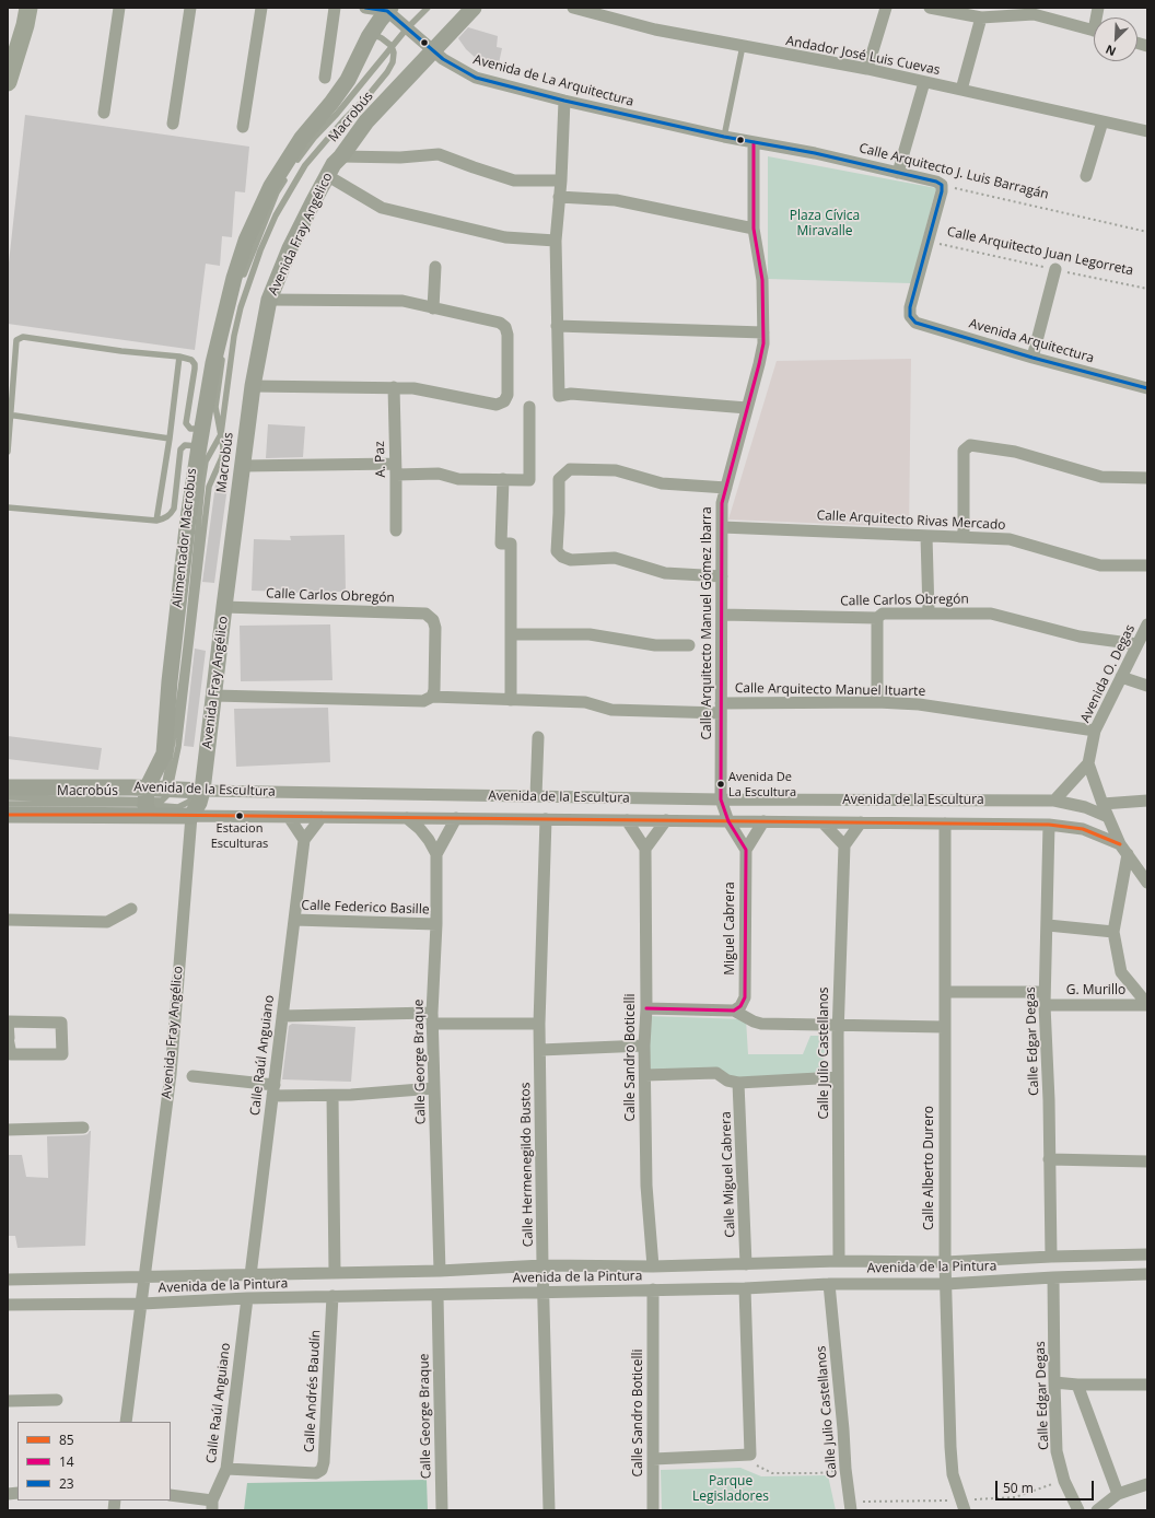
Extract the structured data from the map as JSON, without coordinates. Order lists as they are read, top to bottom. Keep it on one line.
{"streets":{"street":["Andador José Luis Cuevas","Avenida de La Arquitectura","Calle Arquitecto J. Luis Barragán","Avenida Fray Angélico","Avenida Arquitectura","A. Paz","Calle Arquitecto Rivas Mercado","Calle Carlos Obregón","Calle Arquitecto Manuel Gómez Ibarra","Avenida O. Degas","Calle Arquitecto Manuel Ituarte","Avenida de la Escultura","Calle Federico Basille","Miguel Cabrera","G. Murillo","Calle Edgar Degas","Calle Julio Castellanos","Calle Raúl Anguiano","Calle Sandro Boticelli","Calle George Braque","Calle Hermenegildo Bustos","Calle Alberto Durero","Calle Miguel Cabrera","Avenida de la Pintura","Calle Andrés Baudín"],"lane":["Macrobús","Alimentador Macrobus"],"path":["Calle Arquitecto Juan Legorreta"]},"crossings":[["Avenida de La Arquitectura","Macrobús"],["Avenida de La Arquitectura","Calle Arquitecto J. Luis Barragán"],["Avenida de La Arquitectura","Avenida Fray Angélico"],["Avenida de La Arquitectura","Calle Arquitecto Manuel Gómez Ibarra"],["Macrobús","Avenida Fray Angélico"],["Macrobús","Alimentador Macrobus"],["Macrobús","Avenida de la Escultura"],["Calle Arquitecto J. Luis Barragán","Calle Arquitecto Manuel Gómez Ibarra"],["Avenida Fray Angélico","Calle Carlos Obregón"],["Avenida Fray Angélico","Calle Arquitecto Manuel Ituarte"],["Avenida Fray Angélico","Avenida de la Escultura"],["Avenida Fray Angélico","Avenida de la Pintura"],["Calle Arquitecto Juan Legorreta","Avenida Arquitectura"],["Calle Arquitecto Rivas Mercado","Calle Arquitecto Manuel Gómez Ibarra"],["Alimentador Macrobus","Avenida de la Escultura"],["Calle Carlos Obregón","Calle Arquitecto Manuel Gómez Ibarra"],["Calle Carlos Obregón","Avenida O. Degas"],["Calle Carlos Obregón","Calle Arquitecto Manuel Ituarte"],["Calle Arquitecto Manuel Gómez Ibarra","Calle Arquitecto Manuel Ituarte"],["Calle Arquitecto Manuel Gómez Ibarra","Avenida de la Escultura"],["Avenida O. Degas","Calle Arquitecto Manuel Ituarte"],["Avenida de la Escultura","Calle Edgar Degas"],["Avenida de la Escultura","Calle George Braque"],["Avenida de la Escultura","Calle Hermenegildo Bustos"],["Avenida de la Escultura","Calle Alberto Durero"],["Calle Federico Basille","Calle Raúl Anguiano"],["Calle Federico Basille","Calle George Braque"],["G. Murillo","Calle Edgar Degas"],["Calle Edgar Degas","Avenida de la Pintura"],["Calle Julio Castellanos","Avenida de la Pintura"],["Calle Raúl Anguiano","Avenida de la Pintura"],["Calle Raúl Anguiano","Calle Andrés Baudín"],["Calle Sandro Boticelli","Avenida de la Pintura"],["Calle George Braque","Avenida de la Pintura"],["Calle Hermenegildo Bustos","Avenida de la Pintura"],["Calle Alberto Durero","Avenida de la Pintura"],["Calle Miguel Cabrera","Avenida de la Pintura"],["Avenida de la Pintura","Calle Andrés Baudín"]],"parks":["Plaza Cívica Miravalle","Parque Legisladores"],"places":["Avenida De La Escultura","Estacion Esculturas"],"lines":["transit line 23","transit line 14","transit line 85"],"legend":["85","14","23"],"scale_bar":"50 m","north":"bottom left"}
